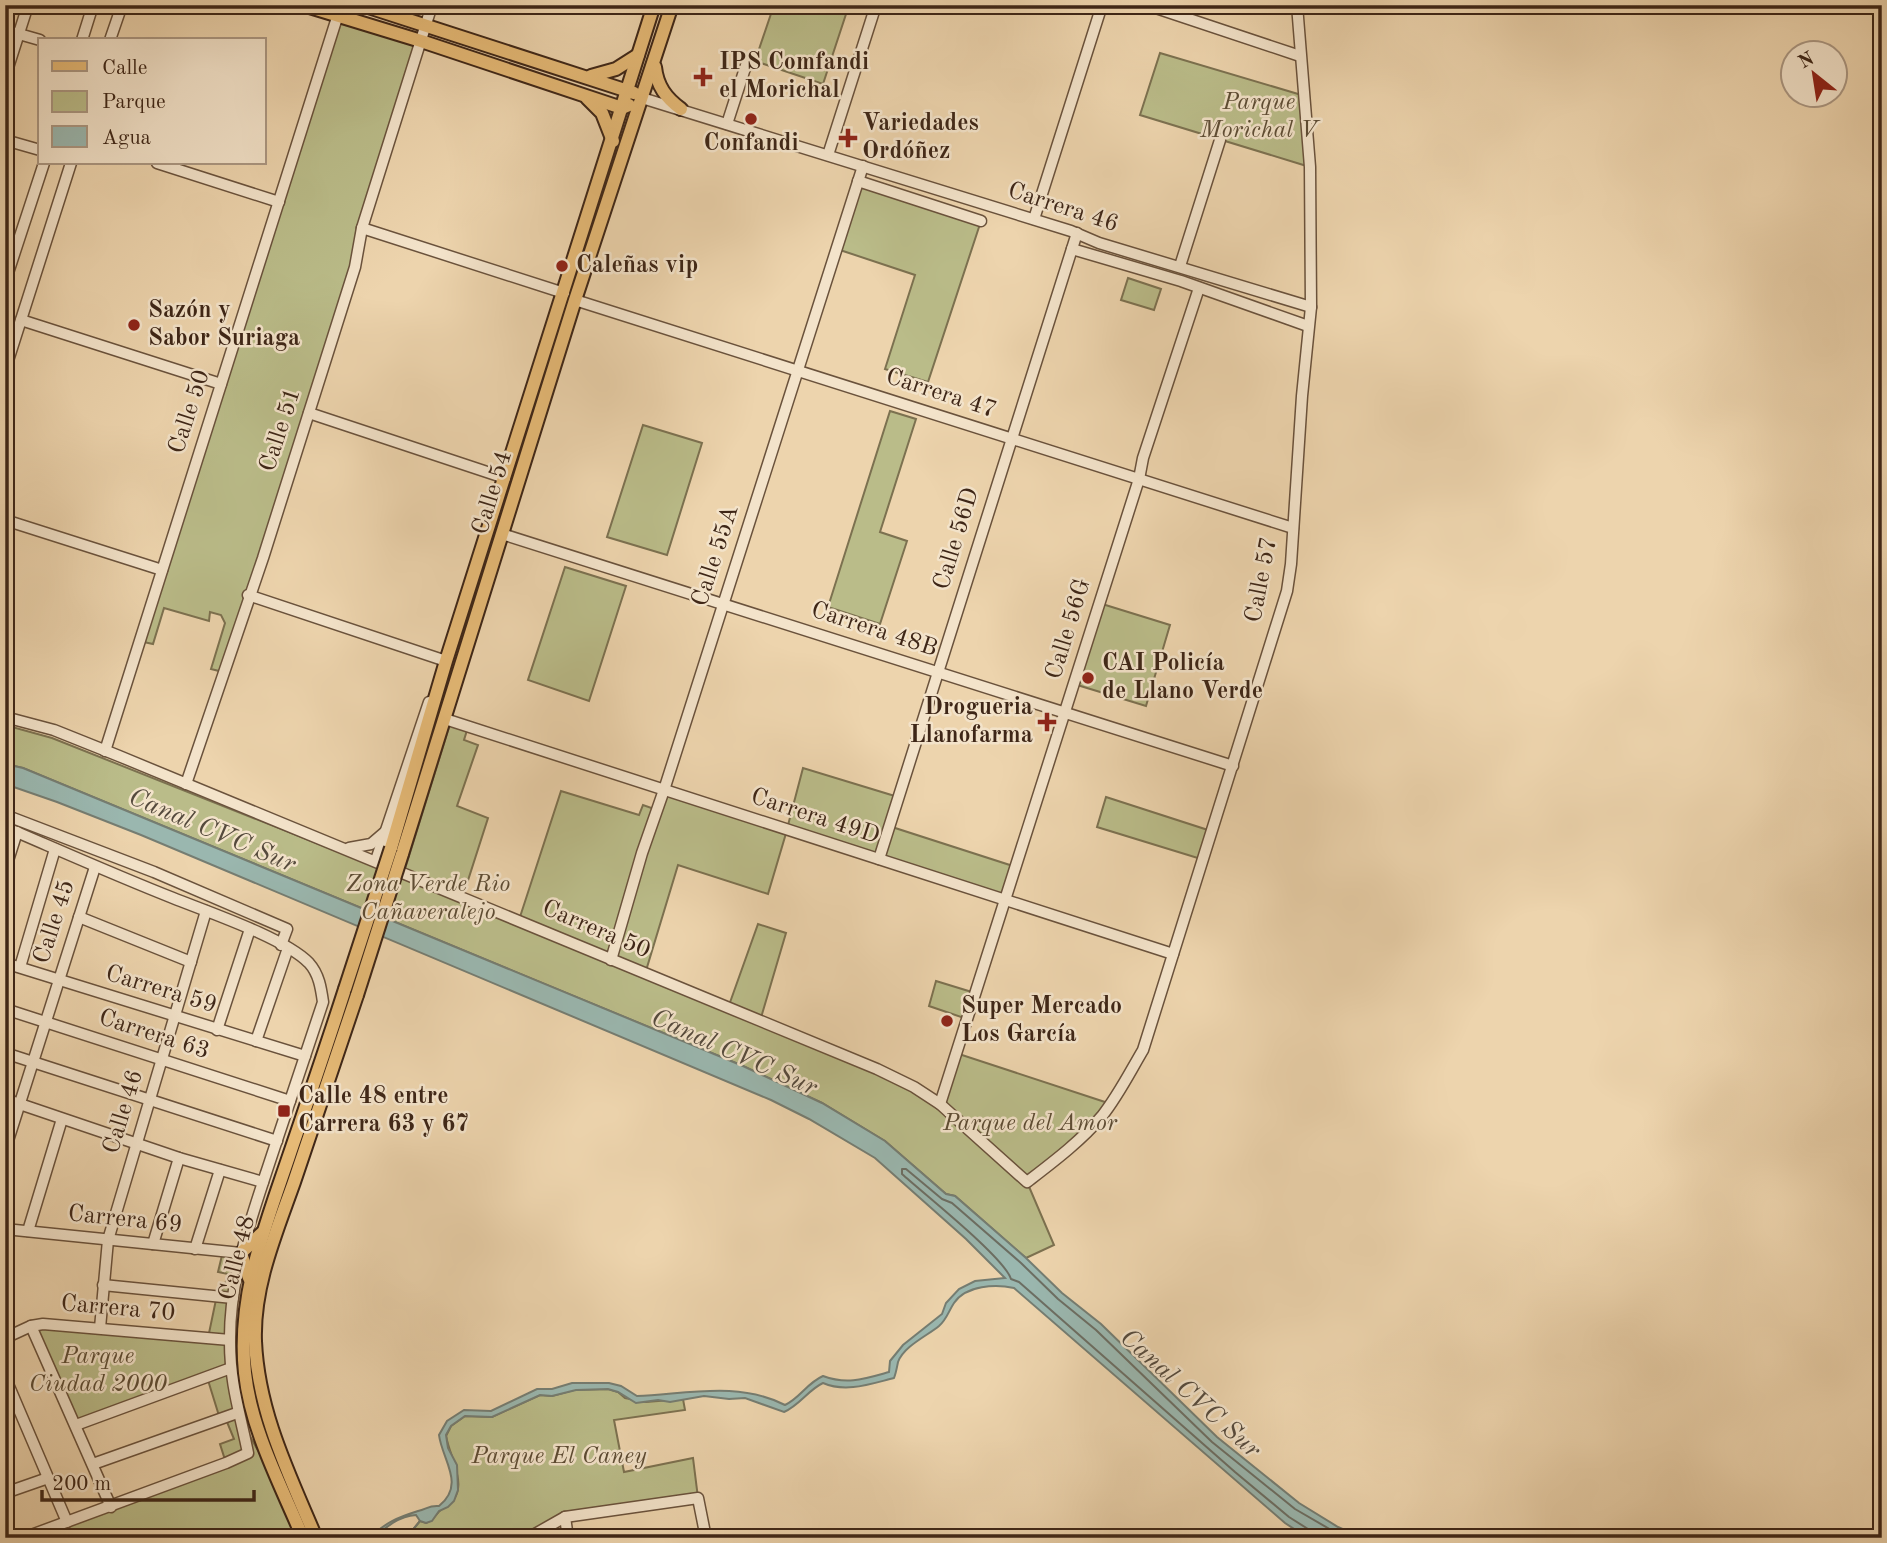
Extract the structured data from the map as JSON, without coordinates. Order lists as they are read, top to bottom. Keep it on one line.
{"streets":{"main road":["Carrera 46","Calle 54","Calle 48"],"street":["Carrera 47","Calle 50","Calle 51","Calle 56D","Calle 55A","Calle 57","Calle 56G","Carrera 48B","Carrera 49D","Calle 45","Carrera 50","Carrera 59","Carrera 63","Calle 46","Carrera 69","Carrera 70"]},"crossings":[["Carrera 46","Calle 51"],["Carrera 46","Calle 54"],["Carrera 46","Calle 56D"],["Carrera 46","Calle 55A"],["Carrera 46","Calle 57"],["Carrera 46","Calle 56G"],["Carrera 47","Calle 51"],["Carrera 47","Calle 54"],["Carrera 47","Calle 56D"],["Carrera 47","Calle 55A"],["Carrera 47","Calle 57"],["Carrera 47","Calle 56G"],["Calle 50","Carrera 50"],["Calle 51","Carrera 50"],["Calle 54","Carrera 48B"],["Calle 54","Carrera 49D"],["Calle 54","Carrera 50"],["Calle 54","Calle 48"],["Calle 56D","Carrera 48B"],["Calle 56D","Carrera 49D"],["Calle 55A","Carrera 48B"],["Calle 55A","Carrera 49D"],["Calle 55A","Carrera 50"],["Calle 57","Carrera 48B"],["Calle 57","Carrera 49D"],["Calle 57","Carrera 50"],["Calle 56G","Carrera 48B"],["Calle 56G","Carrera 49D"],["Calle 56G","Carrera 50"],["Calle 45","Carrera 59"],["Calle 45","Carrera 63"],["Carrera 59","Calle 46"],["Carrera 59","Calle 48"],["Carrera 63","Calle 46"],["Carrera 63","Calle 48"],["Calle 46","Carrera 69"],["Calle 46","Carrera 70"],["Carrera 69","Calle 48"],["Calle 48","Carrera 70"]],"water":["Canal CVC Sur"],"parks":["Parque Morichal V","Zona Verde Rio Cañaveralejo","Parque del Amor","Parque Ciudad 2000","Parque El Caney"],"places":{"health":["IPS Comfandi el Morichal","Variedades Ordóñez","Drogueria Llanofarma"],"other":["Confandi","Caleñas vip","Sazón y Sabor Suriaga","CAI Policía de Llano Verde","Super Mercado Los García"],"transit":["Calle 48 entre Carrera 63 y 67"]},"legend":["Calle","Parque","Agua"],"scale_bar":"200 m","north":"top left"}
